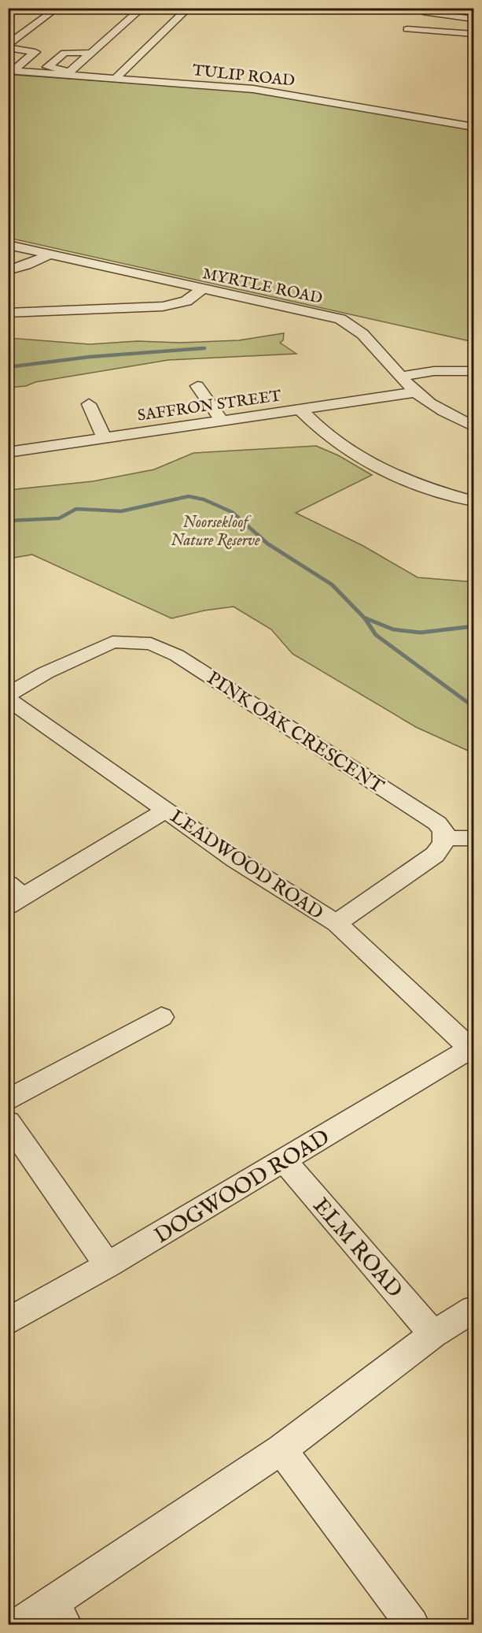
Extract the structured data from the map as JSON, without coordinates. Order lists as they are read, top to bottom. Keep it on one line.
{"streets":{"street":["TULIP ROAD","MYRTLE ROAD","SAFFRON STREET","PINK OAK CRESCENT","LEADWOOD ROAD","DOGWOOD ROAD","ELM ROAD"]},"crossings":[["MYRTLE ROAD","SAFFRON STREET"],["PINK OAK CRESCENT","LEADWOOD ROAD"],["LEADWOOD ROAD","DOGWOOD ROAD"],["DOGWOOD ROAD","ELM ROAD"]],"parks":["Noorsekloof Nature Reserve"]}
